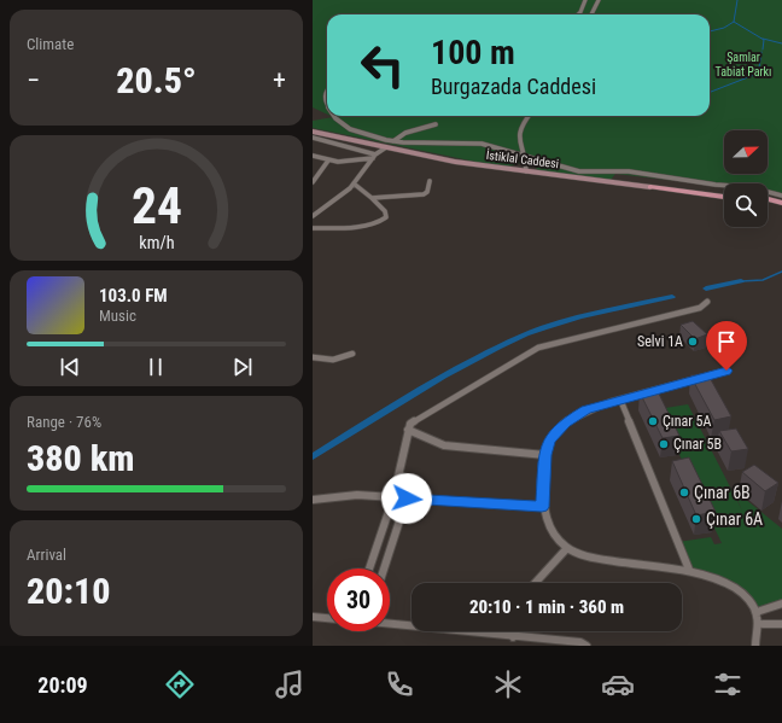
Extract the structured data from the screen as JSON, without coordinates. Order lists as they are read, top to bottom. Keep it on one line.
{"streets":{"main road":["İstiklal Caddesi"]},"parks":["Şamlar Tabiat Parkı"],"places":["Selvi 1A","Çınar 5A","Çınar 5B","Çınar 6B","Çınar 6A"],"north":"right","page":{"tile":["Climate",["Range · 76%","380 km"],["Arrival","20:10"]],"turn":["100 m","Burgazada Caddesi"],"heat":["−","20.5°","+"],"song":["103.0 FM","Music"],"limit":"30","trip":"20:10 · 1 min · 360 m","tabs":"20:09","gauge":["24","km/h"]}}
